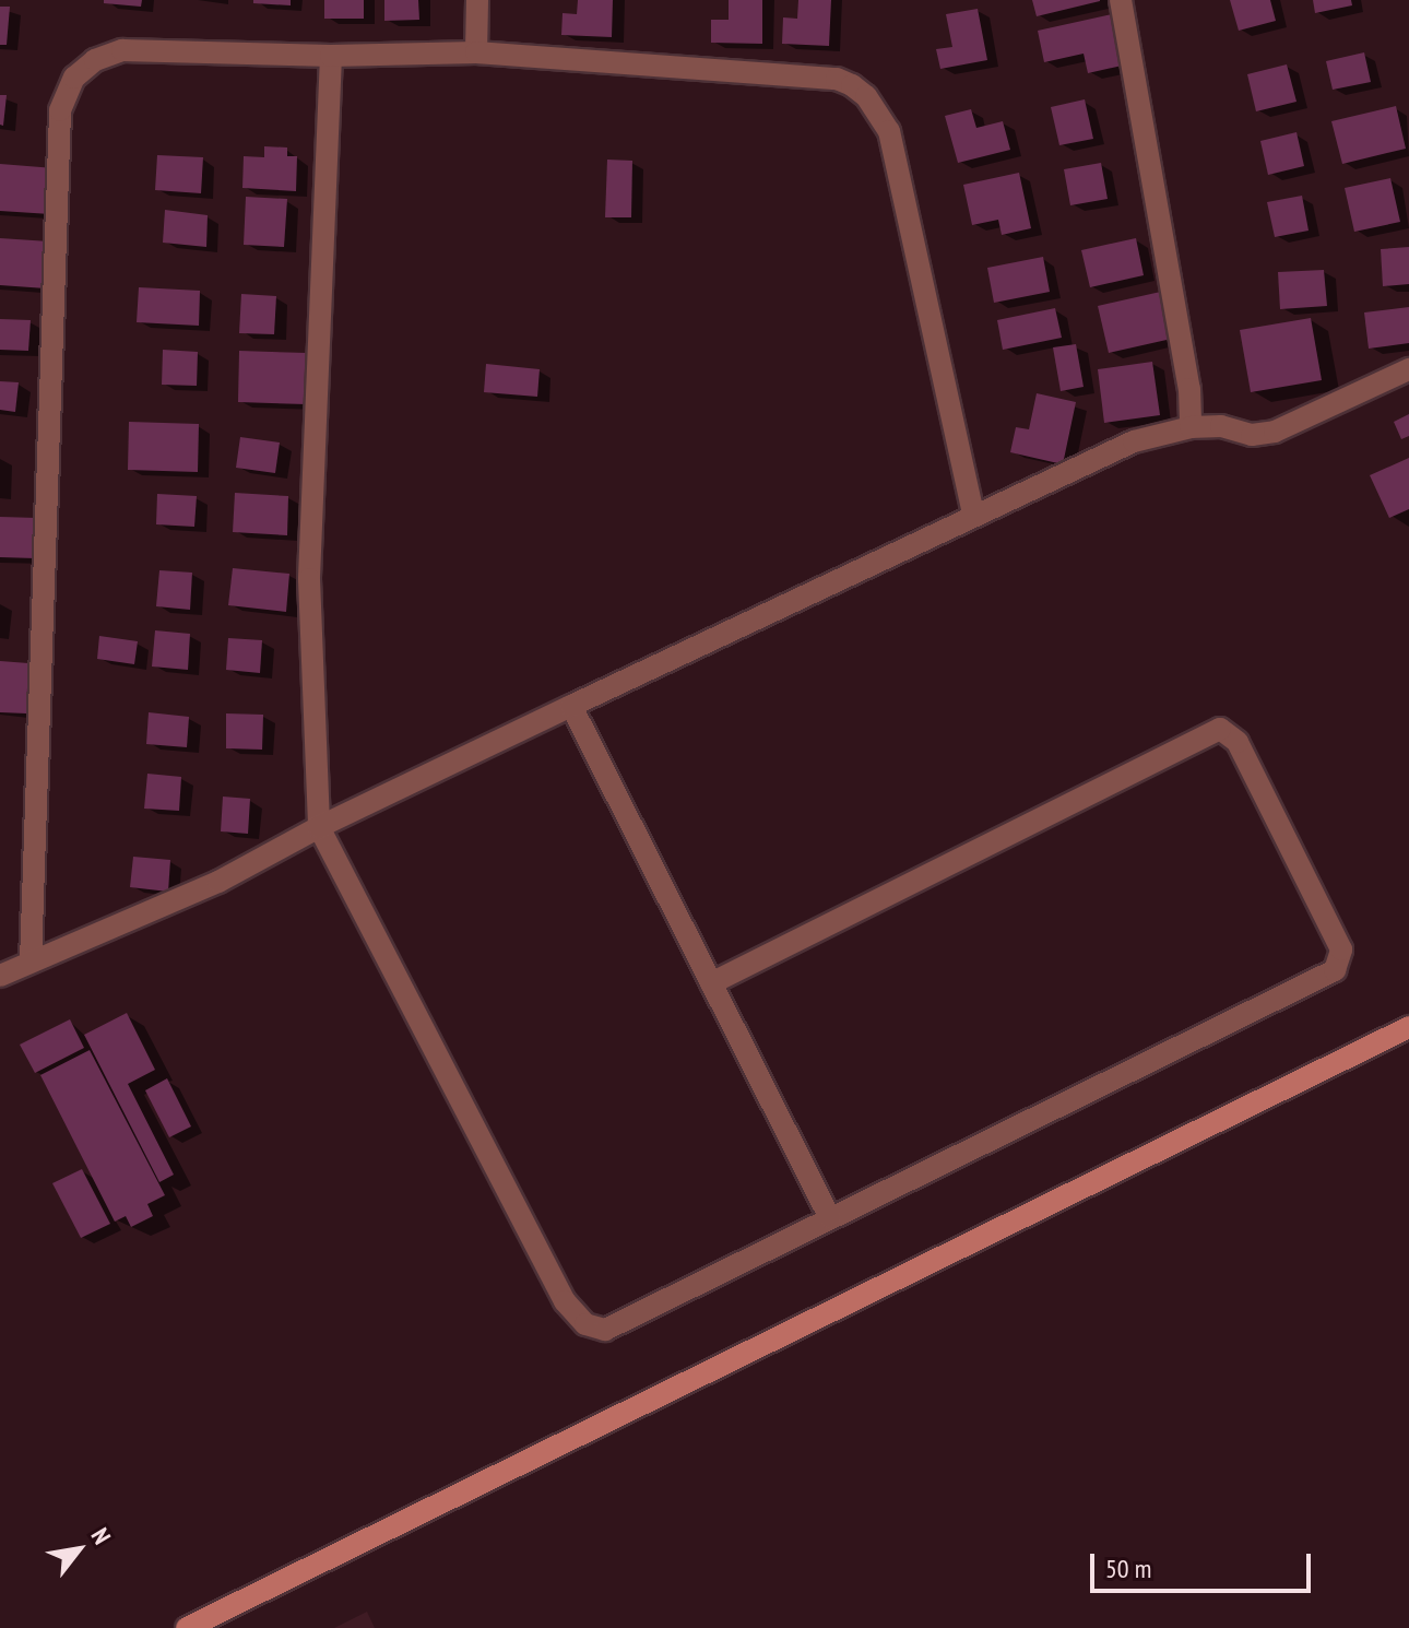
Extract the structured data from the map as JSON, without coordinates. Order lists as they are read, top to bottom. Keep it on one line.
{"scale_bar":"50 m","north":"top right"}
